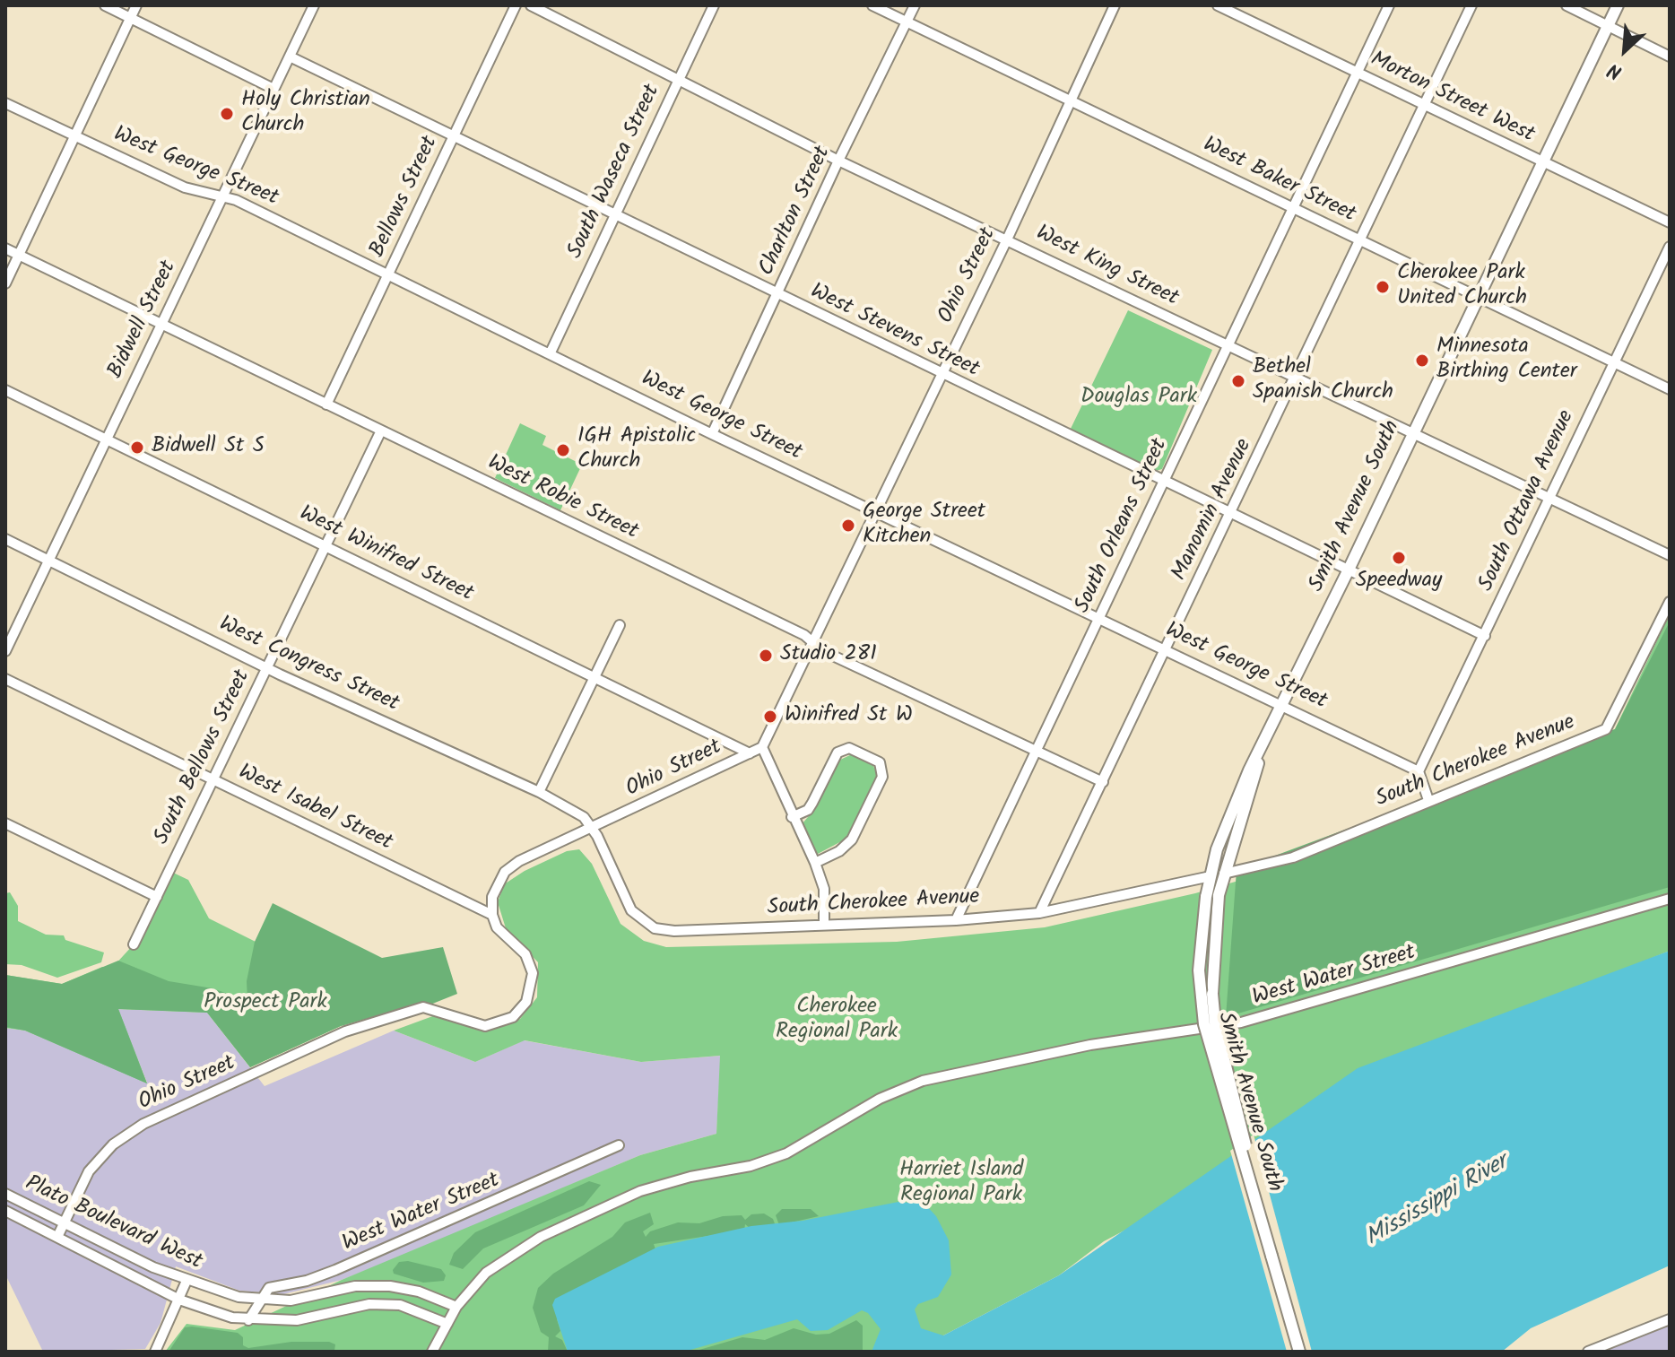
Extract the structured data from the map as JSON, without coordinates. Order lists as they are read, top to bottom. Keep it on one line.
{"streets":{"main road":["Smith Avenue South"],"street":["Morton Street West","West George Street","South Waseca Street","West Baker Street","Bellows Street","Charlton Street","West King Street","Ohio Street","Bidwell Street","West Stevens Street","West Robie Street","South Ottawa Avenue","Manomin Avenue","South Orleans Street","West Winifred Street","West Congress Street","South Bellows Street","South Cherokee Avenue","West Isabel Street","West Water Street","Plato Boulevard West"]},"crossings":[["Morton Street West","Smith Avenue South"],["Morton Street West","Manomin Avenue"],["Morton Street West","South Orleans Street"],["West George Street","South Waseca Street"],["West George Street","Bellows Street"],["West George Street","Charlton Street"],["West George Street","Ohio Street"],["West George Street","Bidwell Street"],["West George Street","South Ottawa Avenue"],["West George Street","Smith Avenue South"],["West George Street","Manomin Avenue"],["West George Street","South Orleans Street"],["South Waseca Street","West King Street"],["South Waseca Street","West Stevens Street"],["West Baker Street","Charlton Street"],["West Baker Street","Ohio Street"],["West Baker Street","South Ottawa Avenue"],["West Baker Street","Smith Avenue South"],["West Baker Street","Manomin Avenue"],["West Baker Street","South Orleans Street"],["Bellows Street","West Stevens Street"],["Bellows Street","West Robie Street"],["Charlton Street","West King Street"],["Charlton Street","West Stevens Street"],["West King Street","Ohio Street"],["West King Street","South Ottawa Avenue"],["West King Street","Smith Avenue South"],["West King Street","Manomin Avenue"],["West King Street","South Orleans Street"],["Ohio Street","West Stevens Street"],["Ohio Street","West Robie Street"],["Ohio Street","West Winifred Street"],["Ohio Street","West Congress Street"],["Ohio Street","South Cherokee Avenue"],["Ohio Street","West Isabel Street"],["Ohio Street","Plato Boulevard West"],["Bidwell Street","West Stevens Street"],["Bidwell Street","West Robie Street"],["Bidwell Street","West Winifred Street"],["Bidwell Street","West Congress Street"],["West Stevens Street","South Ottawa Avenue"],["West Stevens Street","Smith Avenue South"],["West Stevens Street","Manomin Avenue"],["West Stevens Street","South Orleans Street"],["West Robie Street","Manomin Avenue"],["West Robie Street","South Orleans Street"],["West Robie Street","South Bellows Street"],["Smith Avenue South","South Cherokee Avenue"],["Manomin Avenue","South Cherokee Avenue"],["South Orleans Street","South Cherokee Avenue"],["West Winifred Street","South Bellows Street"],["West Congress Street","South Bellows Street"],["West Congress Street","South Cherokee Avenue"],["South Bellows Street","West Isabel Street"],["West Water Street","Plato Boulevard West"]],"water":["Mississippi River"],"parks":["Douglas Park","Prospect Park","Cherokee Regional Park","Harriet Island Regional Park"],"places":["Holy Christian Church","Cherokee Park United Church","Minnesota Birthing Center","Bethel Spanish Church","Bidwell St S","IGH Apistolic Church","George Street Kitchen","Speedway","Studio 281","Winifred St W"],"north":"bottom left"}
